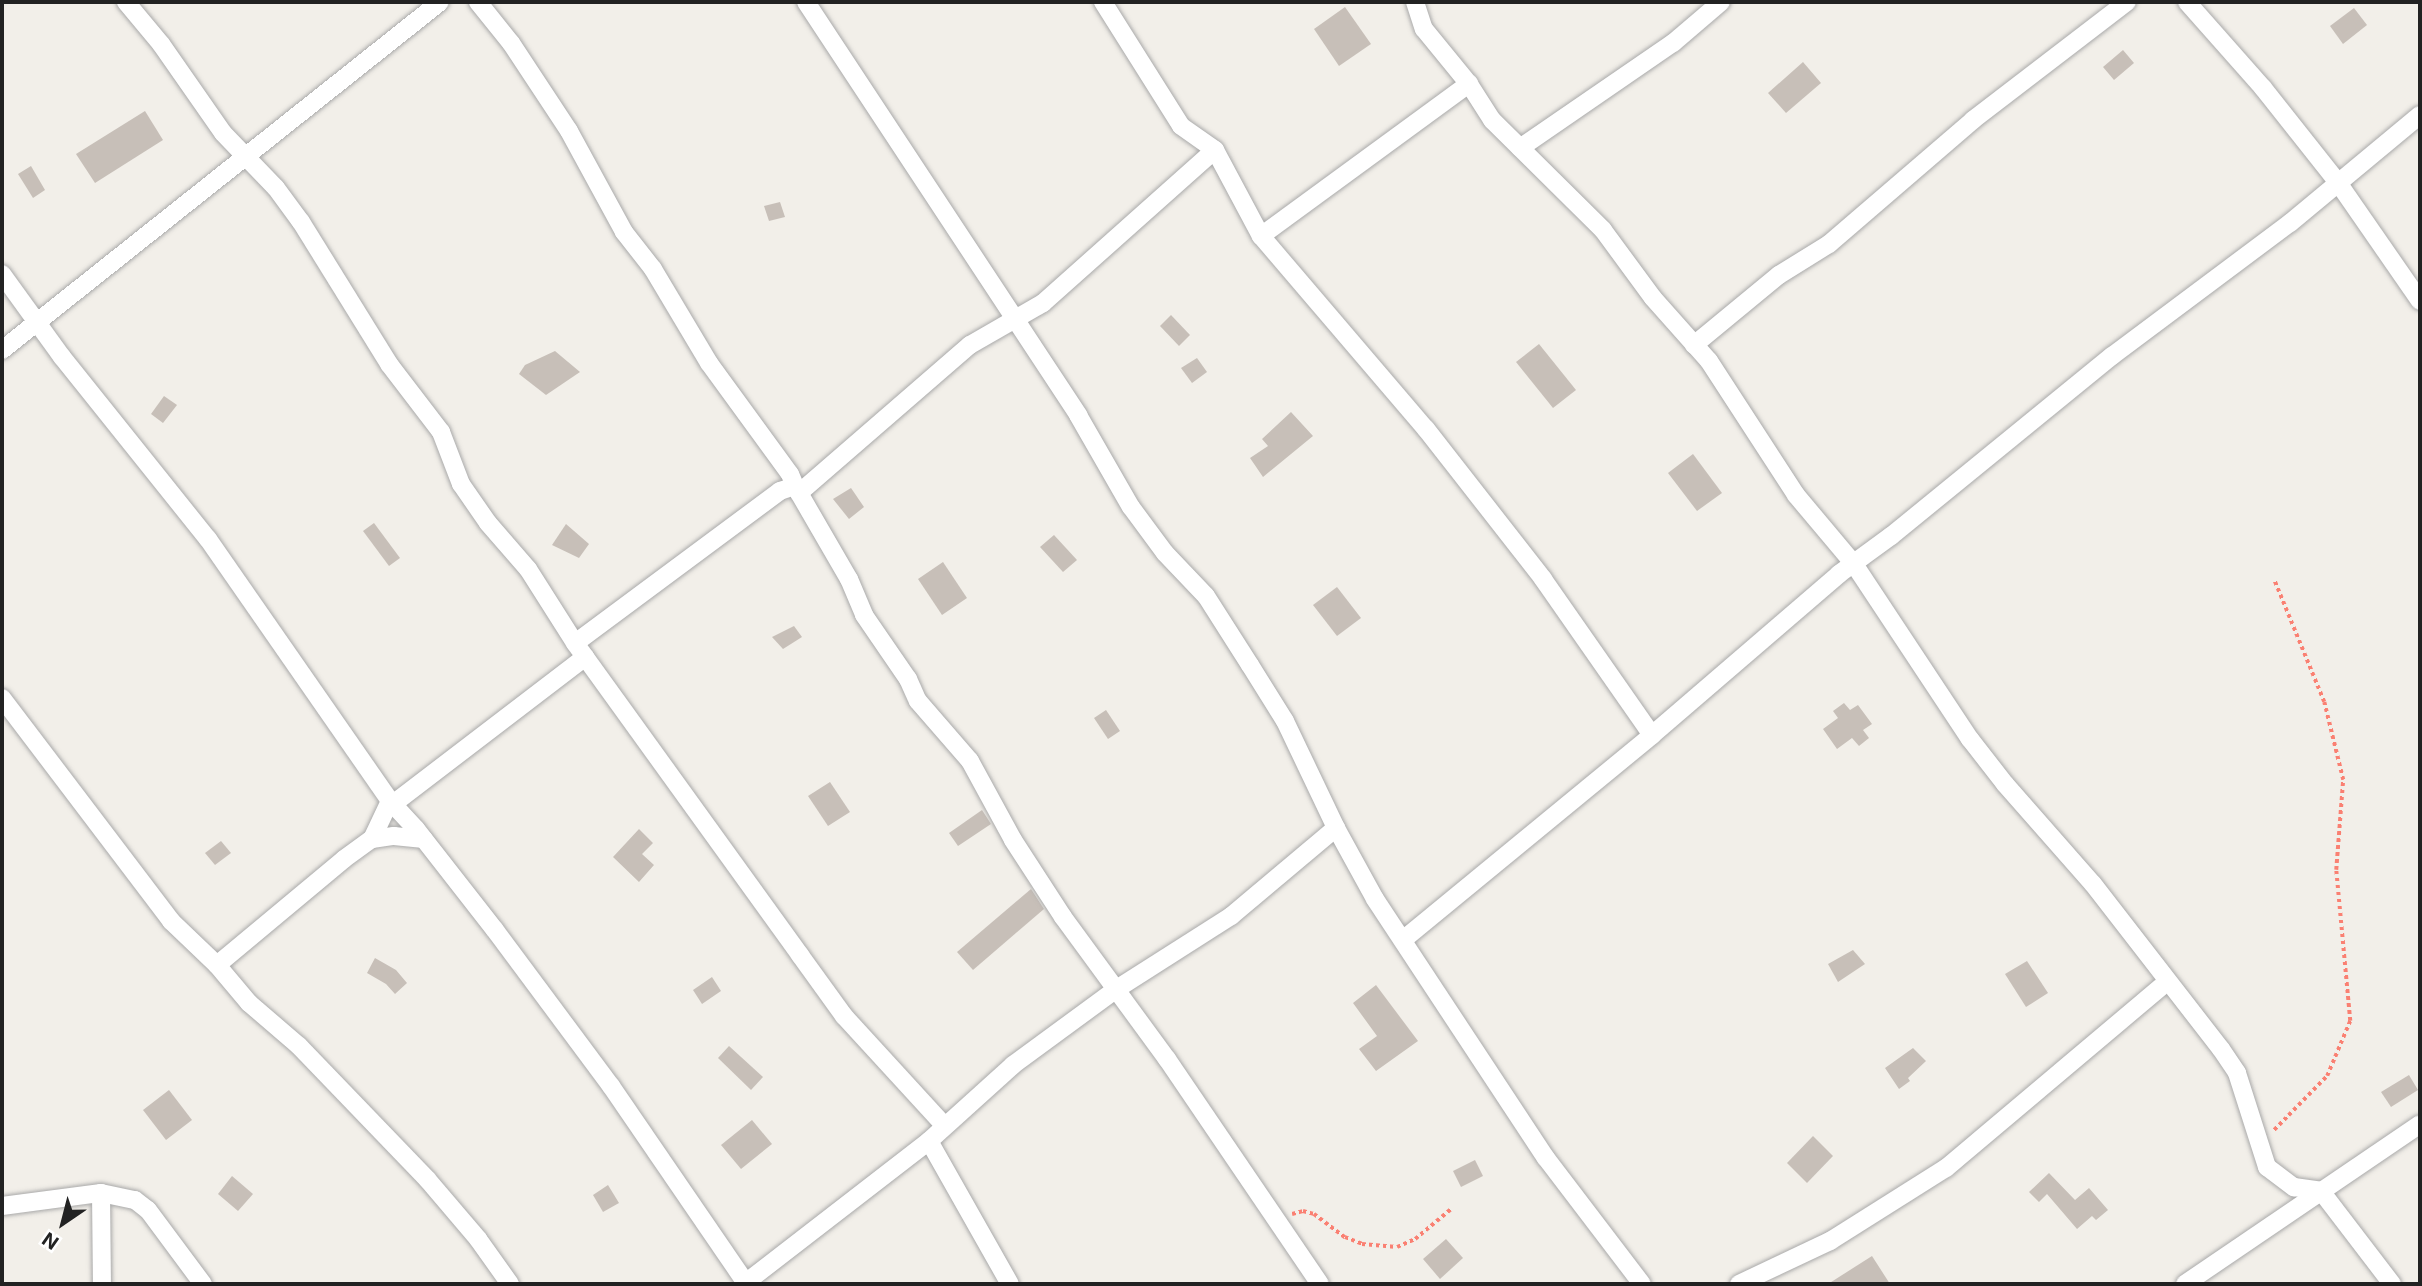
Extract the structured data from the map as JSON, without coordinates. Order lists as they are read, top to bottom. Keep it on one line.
{"north":"bottom left"}
